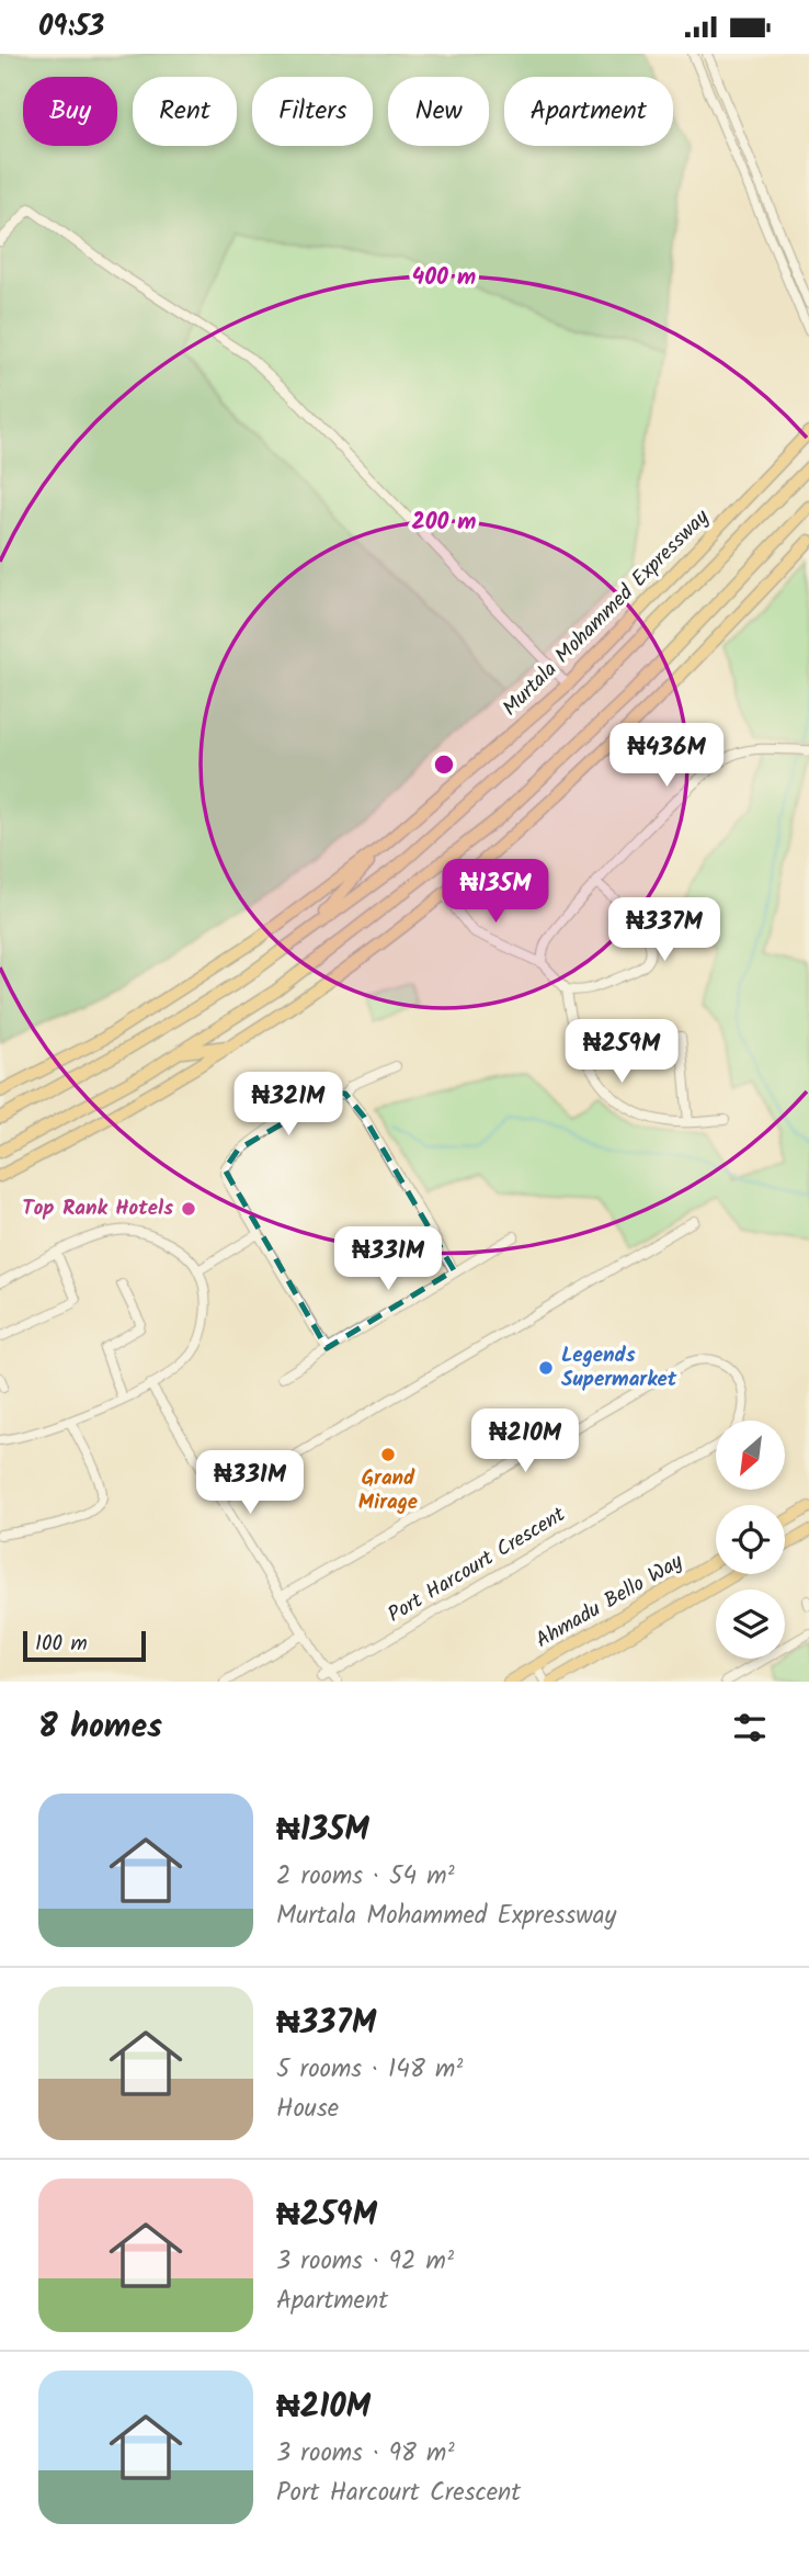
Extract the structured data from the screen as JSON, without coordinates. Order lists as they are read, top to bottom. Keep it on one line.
{"streets":{"highway":["Murtala Mohammed Expressway"],"main road":["Ahmadu Bello Way"],"street":["Port Harcourt Crescent"]},"places":["Top Rank Hotels","Legends Supermarket","Grand Mirage"],"scale_bar":"100 m","north":"bottom left","page":{"status":"09:53","chip":["Buy","Rent","Filters","New","Apartment"],"price":["₦436M","₦135M","₦337M","₦259M","₦321M","₦331M","₦210M","₦331M"],"scale":"100 m","heading":"8 homes","list":[{"name":"₦135M","note":"2 rooms · 54 m² · Murtala Mohammed Expressway"},{"name":"₦337M","note":"5 rooms · 148 m² · House"},{"name":"₦259M","note":"3 rooms · 92 m² · Apartment"},{"name":"₦210M","note":"3 rooms · 98 m² · Port Harcourt Crescent"}]},"rings":["400 m","200 m"]}
